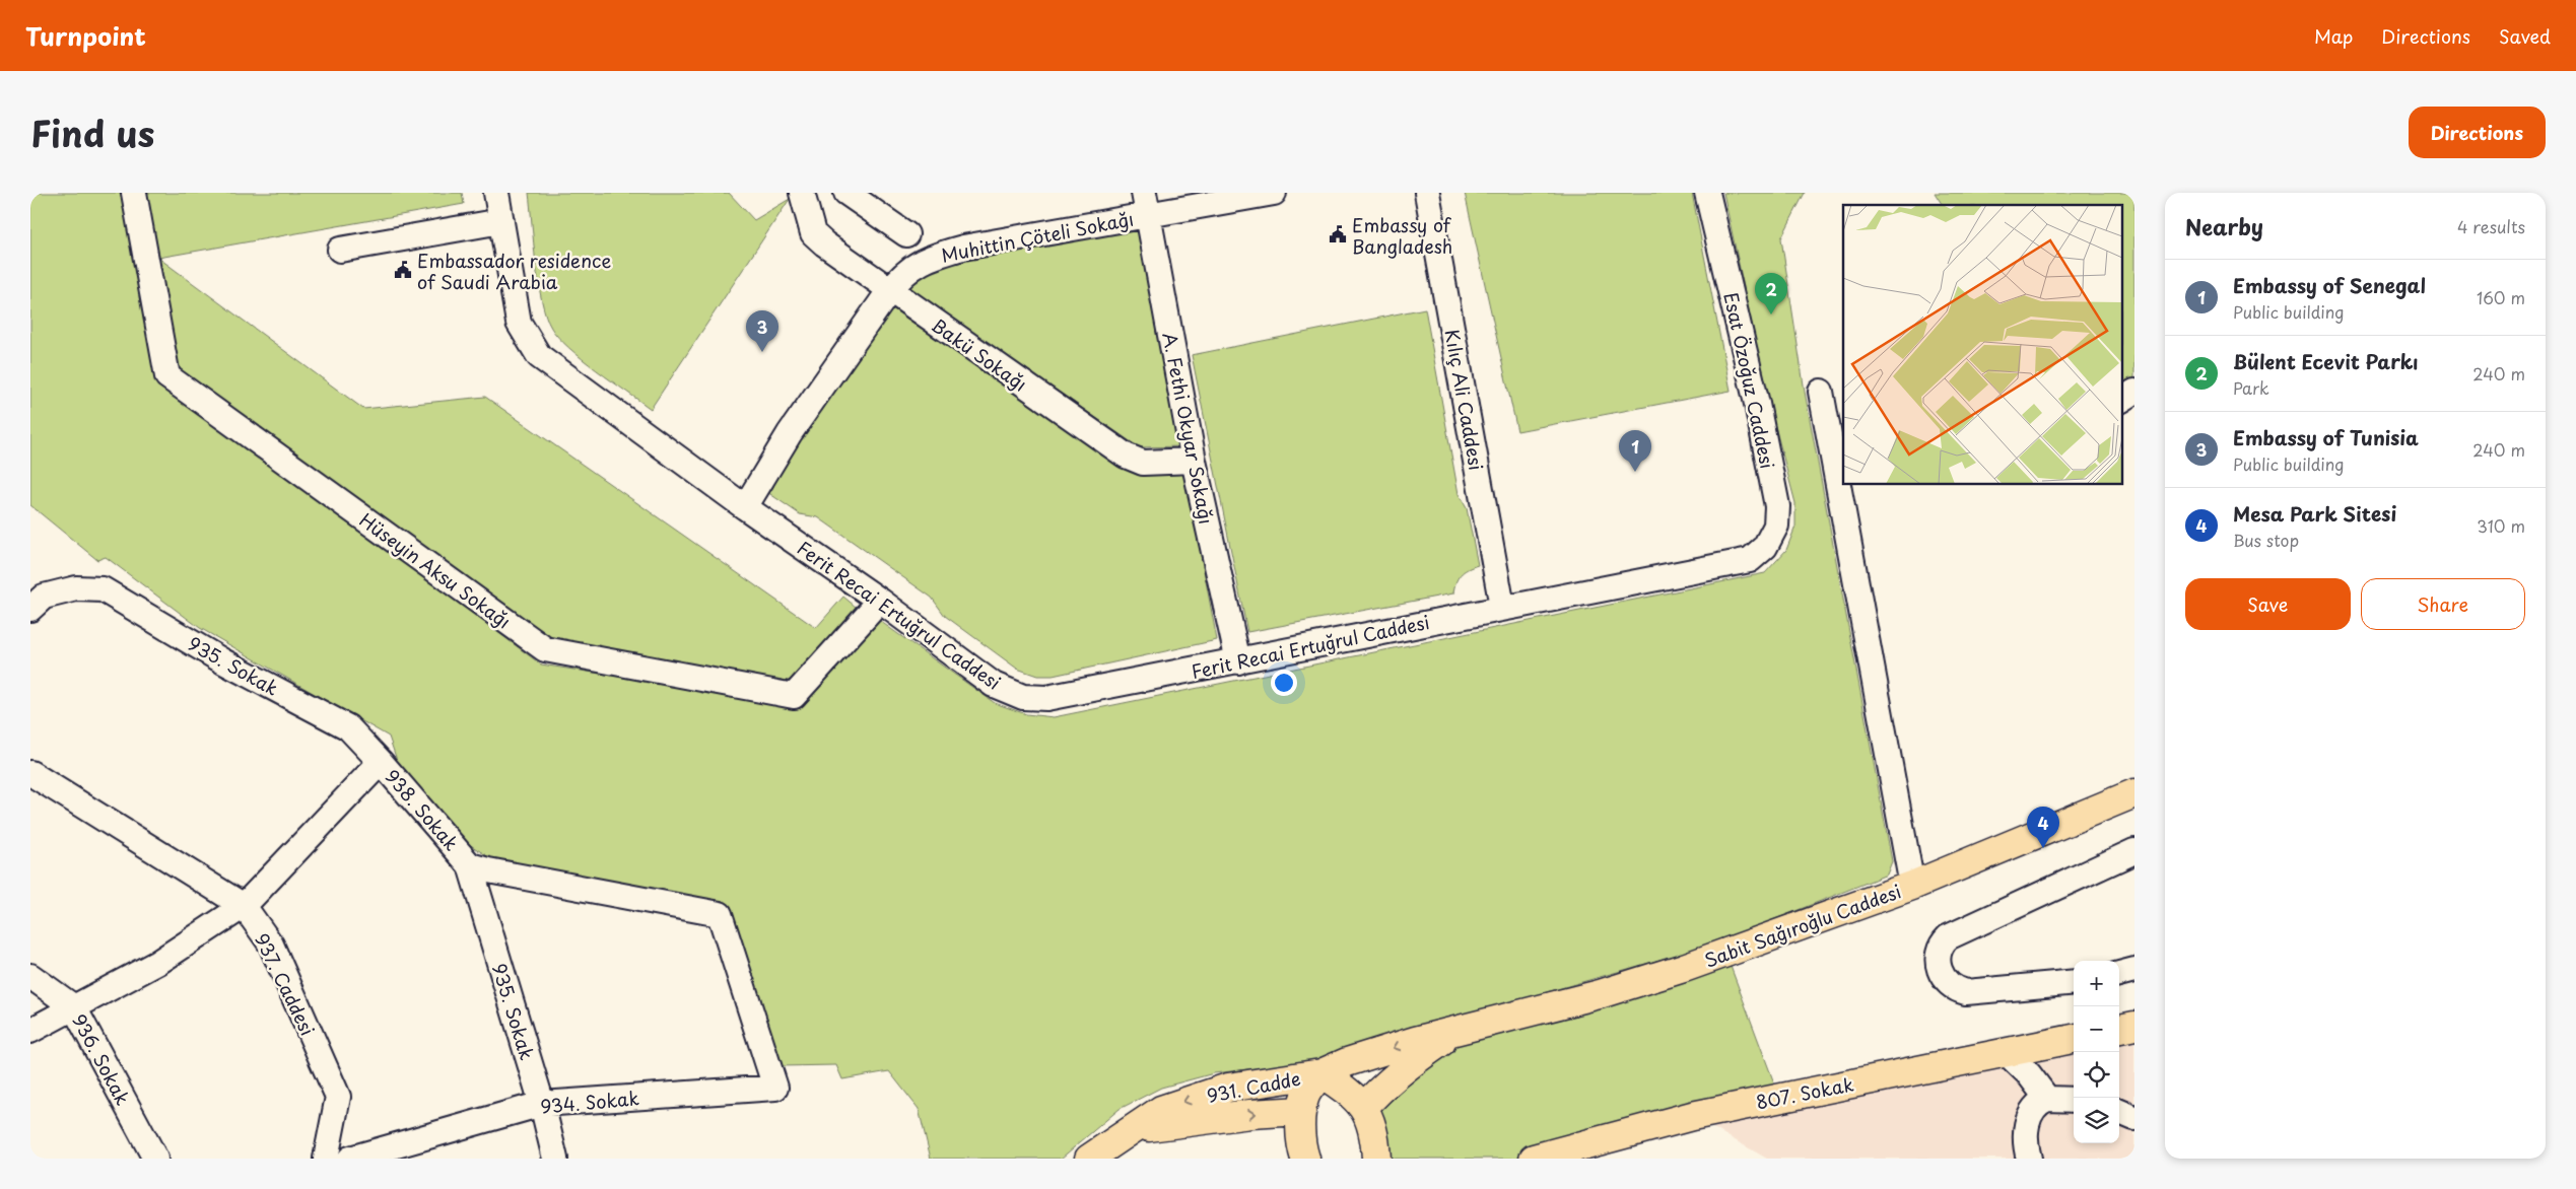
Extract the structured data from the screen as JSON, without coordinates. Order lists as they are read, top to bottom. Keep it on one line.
{"streets":{"main road":["Sabit Sağıroğlu Caddesi","931. Cadde","807. Sokak"],"street":["Muhittin Çöteli Sokağı","Bakü Sokağı","Esat Özoğuz Caddesi","Kılıç Ali Caddesi","A. Fethi Okyar Sokağı","Hüseyin Aksu Sokağı","Ferit Recai Ertuğrul Caddesi","935. Sokak","938. Sokak","937. Caddesi","936. Sokak","934. Sokak"]},"crossings":[["Muhittin Çöteli Sokağı","Bakü Sokağı"],["Muhittin Çöteli Sokağı","A. Fethi Okyar Sokağı"],["Muhittin Çöteli Sokağı","Ferit Recai Ertuğrul Caddesi"],["Bakü Sokağı","A. Fethi Okyar Sokağı"],["Esat Özoğuz Caddesi","Ferit Recai Ertuğrul Caddesi"],["Kılıç Ali Caddesi","Ferit Recai Ertuğrul Caddesi"],["A. Fethi Okyar Sokağı","Ferit Recai Ertuğrul Caddesi"],["Hüseyin Aksu Sokağı","Ferit Recai Ertuğrul Caddesi"],["935. Sokak","938. Sokak"],["935. Sokak","934. Sokak"],["938. Sokak","937. Caddesi"],["938. Sokak","936. Sokak"],["938. Sokak","934. Sokak"],["Sabit Sağıroğlu Caddesi","931. Cadde"]],"places":{"public building":["Embassy of Bangladesh","Embassador residence of Saudi Arabia"]},"page":{"header":"Turnpoint","nav":["Map","Directions","Saved"],"title":"Find us","buttons":["Directions",["Save","Share"]],"heading":["Nearby","4 results"],"list":[{"mark":"1","name":"Embassy of Senegal","note":"Public building","value":"160 m"},{"mark":"2","name":"Bülent Ecevit Parkı","note":"Park","value":"240 m"},{"mark":"3","name":"Embassy of Tunisia","note":"Public building","value":"240 m"},{"mark":"4","name":"Mesa Park Sitesi","note":"Bus stop","value":"310 m"}],"pins":["2","3","1","4"],"map_buttons":["+","−"]}}
